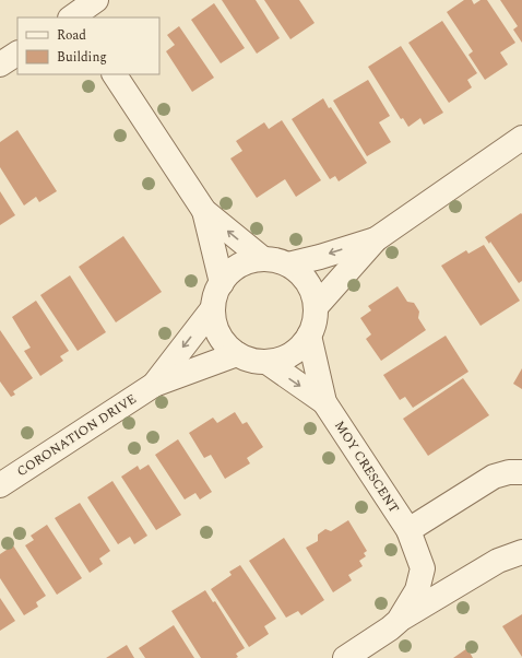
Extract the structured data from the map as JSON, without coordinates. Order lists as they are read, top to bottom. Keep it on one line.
{"streets":{"street":["CORONATION DRIVE","MOY CRESCENT"]},"crossings":[["CORONATION DRIVE","MOY CRESCENT"]],"legend":["Road","Building"]}
